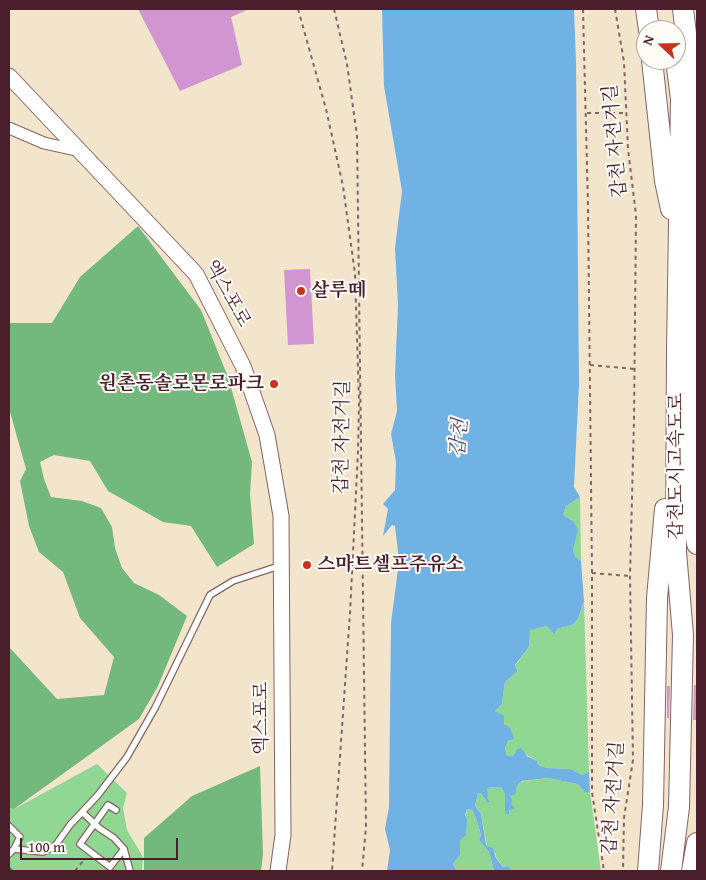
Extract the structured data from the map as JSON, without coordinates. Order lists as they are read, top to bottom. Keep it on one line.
{"streets":{"highway":["갑천도시고속도로"],"main road":["엑스포로"],"path":["갑천 자전거길"]},"water":["갑천"],"places":["살루떼","원촌동솔로몬로파크","스마트셀프주유소"],"scale_bar":"100 m","north":"left"}
